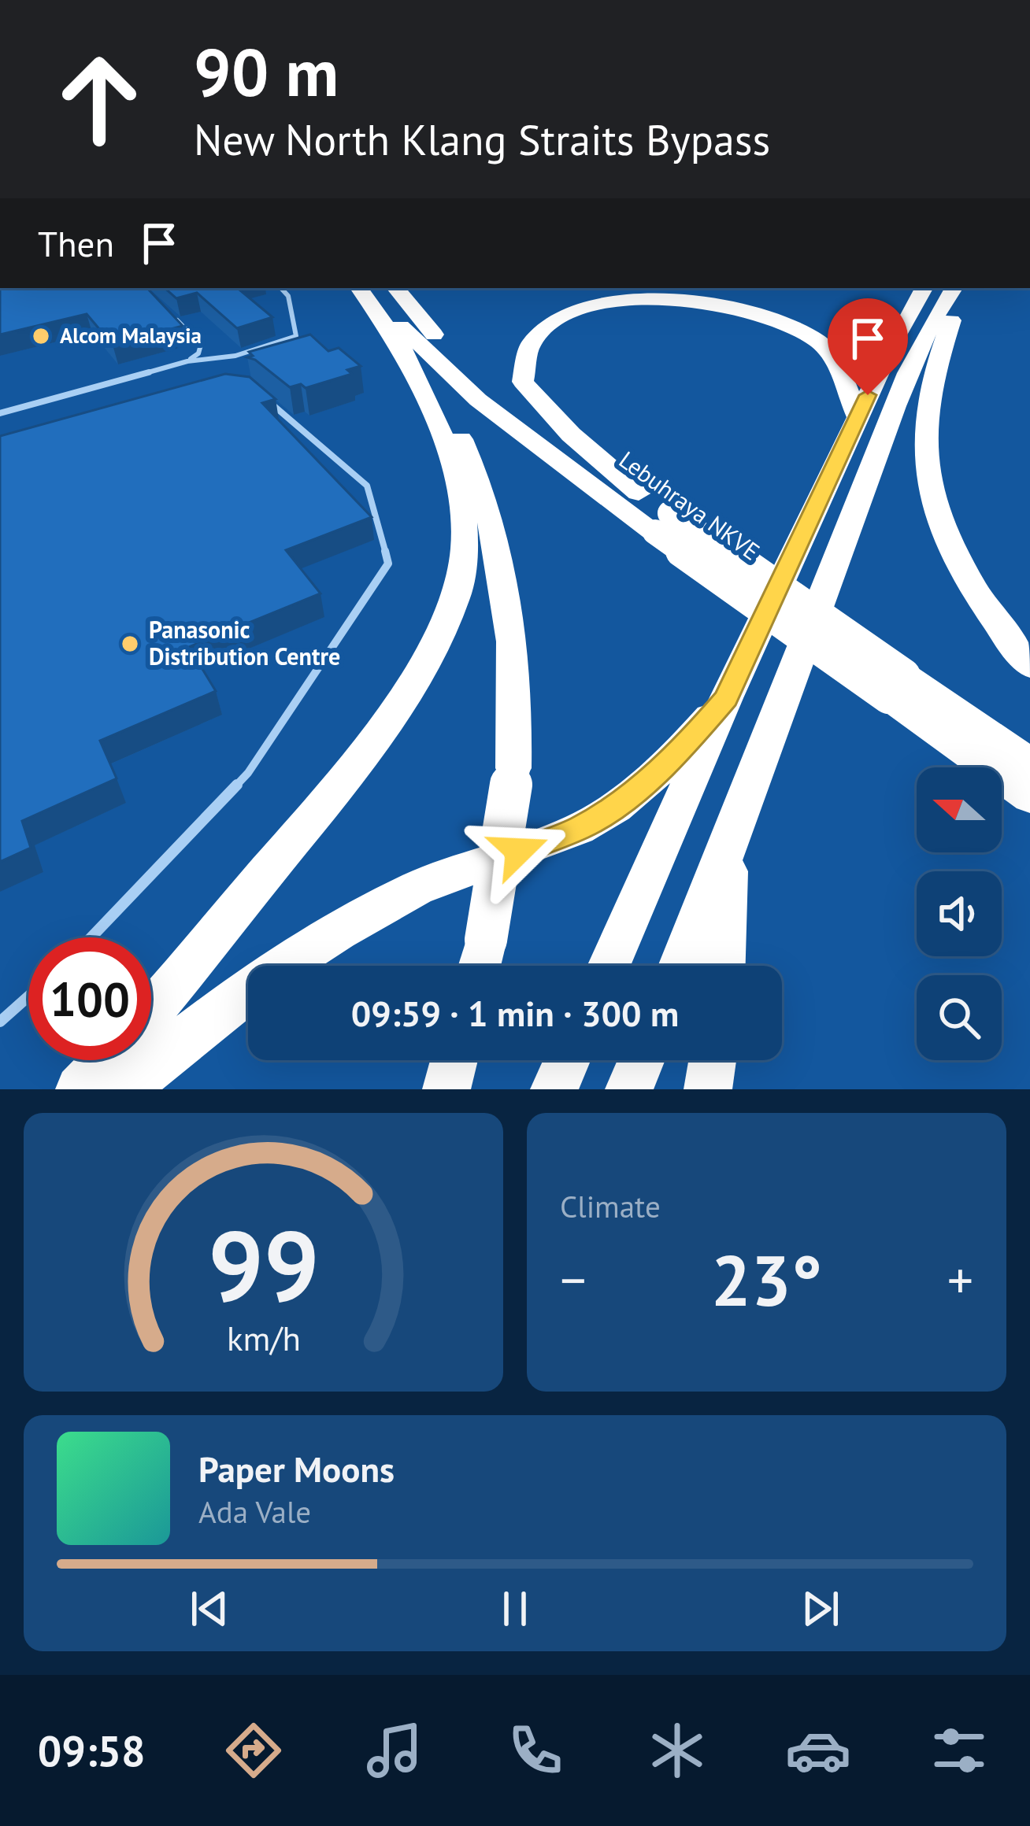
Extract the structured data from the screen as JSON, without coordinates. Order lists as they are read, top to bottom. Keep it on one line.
{"streets":{"highway":["Lebuhraya NKVE"]},"places":["Alcom Malaysia","Panasonic Distribution Centre"],"north":"left","page":{"turn":["90 m","New North Klang Straits Bypass"],"then":"Then","limit":"100","trip":"09:59 · 1 min · 300 m","tile":"Climate","heat":["−","23°","+"],"song":["Paper Moons","Ada Vale"],"tabs":"09:58","gauge":["99","km/h"]}}
